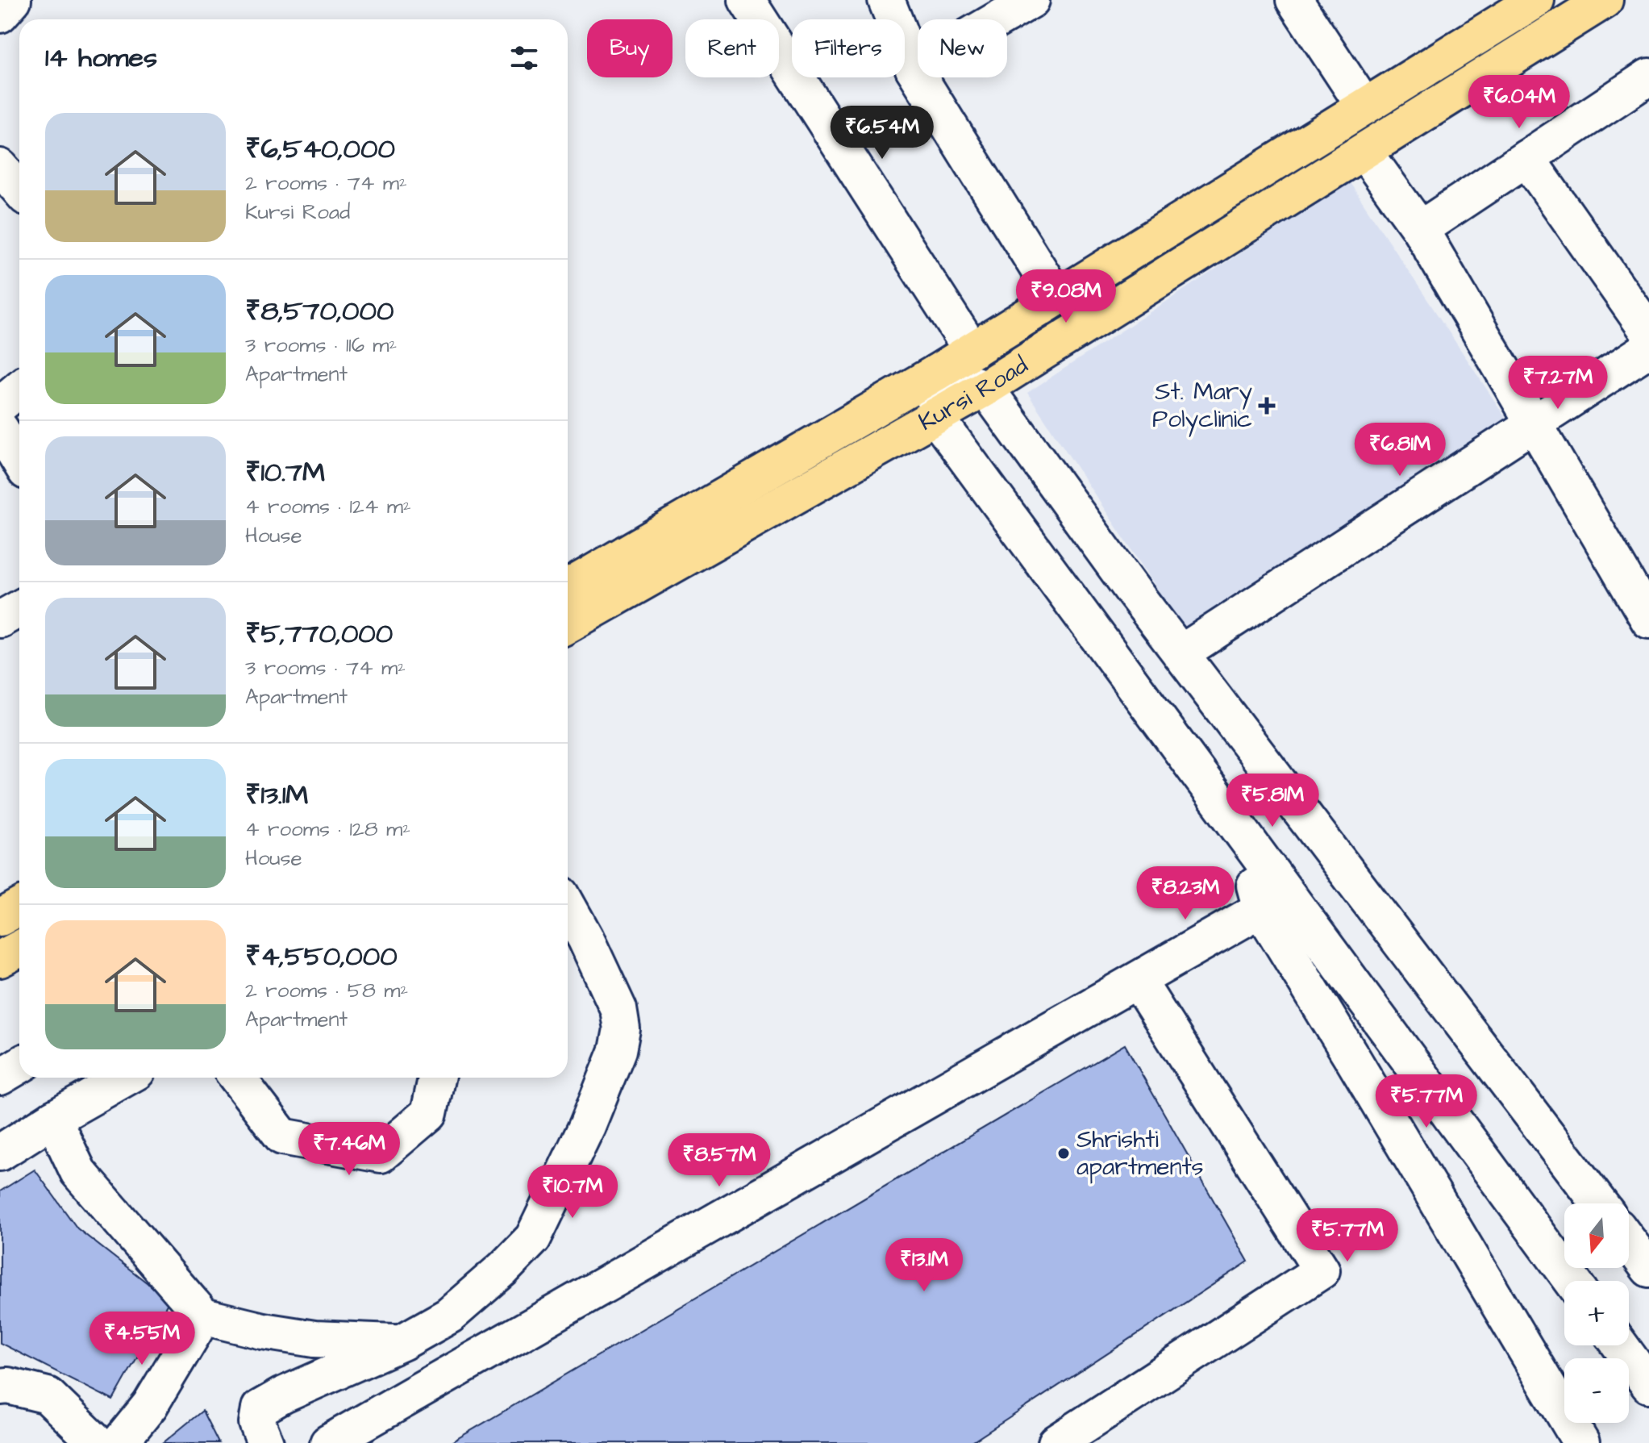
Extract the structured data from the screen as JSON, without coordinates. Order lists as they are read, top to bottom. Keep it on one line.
{"streets":{"main road":["Kursi Road"]},"places":{"health":["St. Mary Polyclinic"],"other":["Shrishti apartments"]},"north":"bottom","page":{"chip":["Buy","Rent","Filters","New"],"heading":"14 homes","price":["₹6.04M","₹6.54M","₹9.08M","₹7.27M","₹6.81M","₹5.81M","₹8.23M","₹5.77M","₹7.46M","₹8.57M","₹10.7M","₹5.77M","₹13.1M","₹4.55M"],"list":[{"name":"₹6,540,000","note":"2 rooms · 74 m² · Kursi Road"},{"name":"₹8,570,000","note":"3 rooms · 116 m² · Apartment"},{"name":"₹10.7M","note":"4 rooms · 124 m² · House"},{"name":"₹5,770,000","note":"3 rooms · 74 m² · Apartment"},{"name":"₹13.1M","note":"4 rooms · 128 m² · House"},{"name":"₹4,550,000","note":"2 rooms · 58 m² · Apartment"}],"map_buttons":["+","−"]}}
